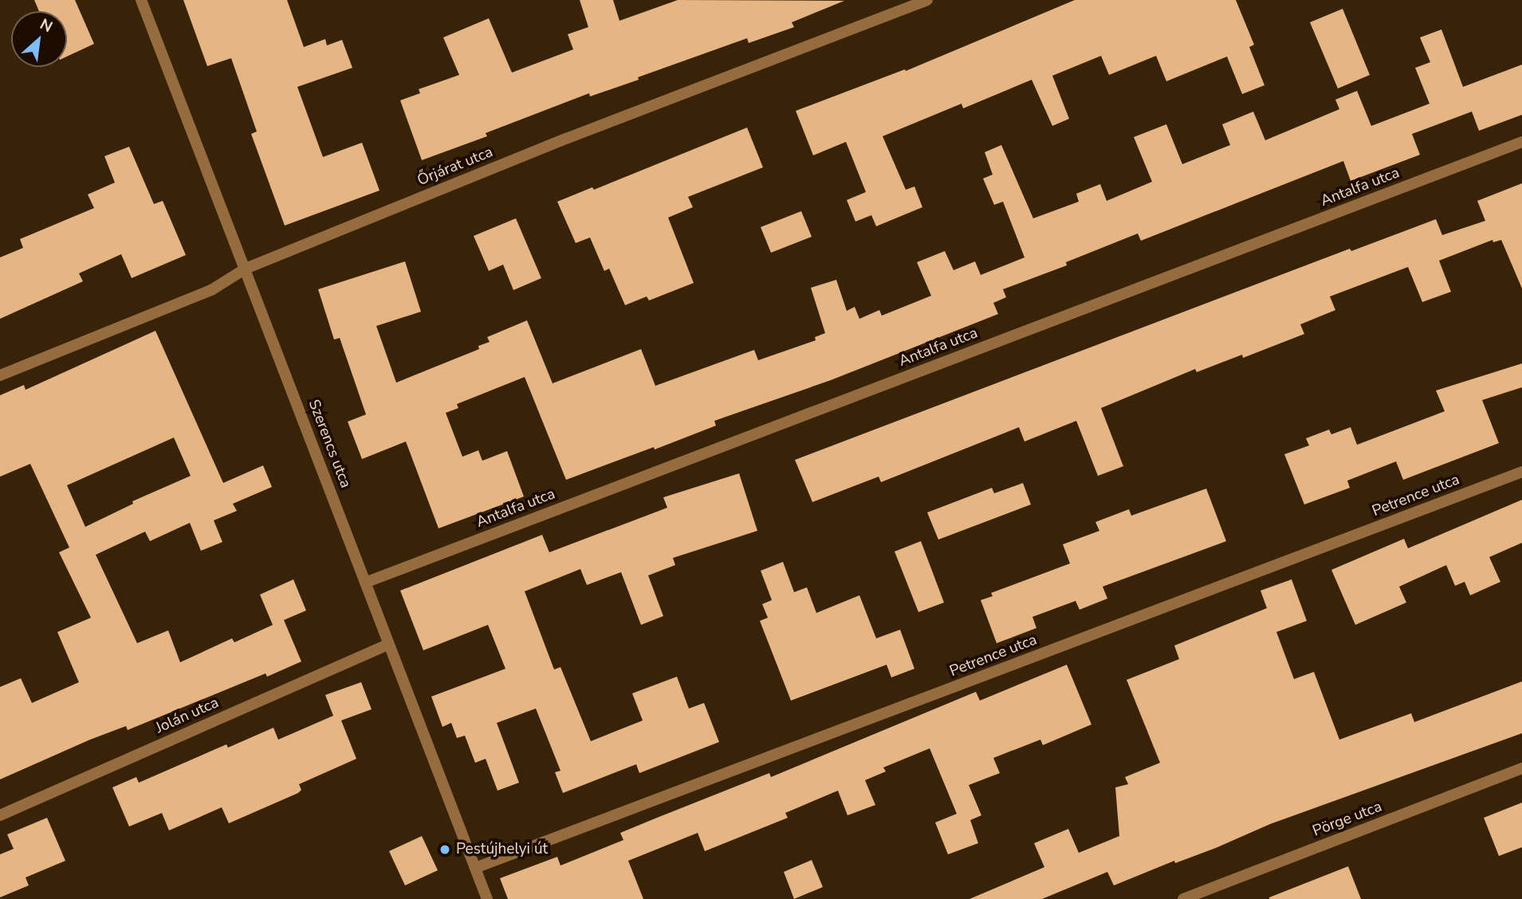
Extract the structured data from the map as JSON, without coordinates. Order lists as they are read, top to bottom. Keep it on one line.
{"streets":{"street":["Őrjárat utca","Antalfa utca","Szerencs utca","Petrence utca","Jolán utca","Pörge utca"]},"crossings":[["Őrjárat utca","Szerencs utca"],["Antalfa utca","Szerencs utca"],["Szerencs utca","Petrence utca"],["Szerencs utca","Jolán utca"]],"places":["Pestújhelyi út"],"north":"top right"}
